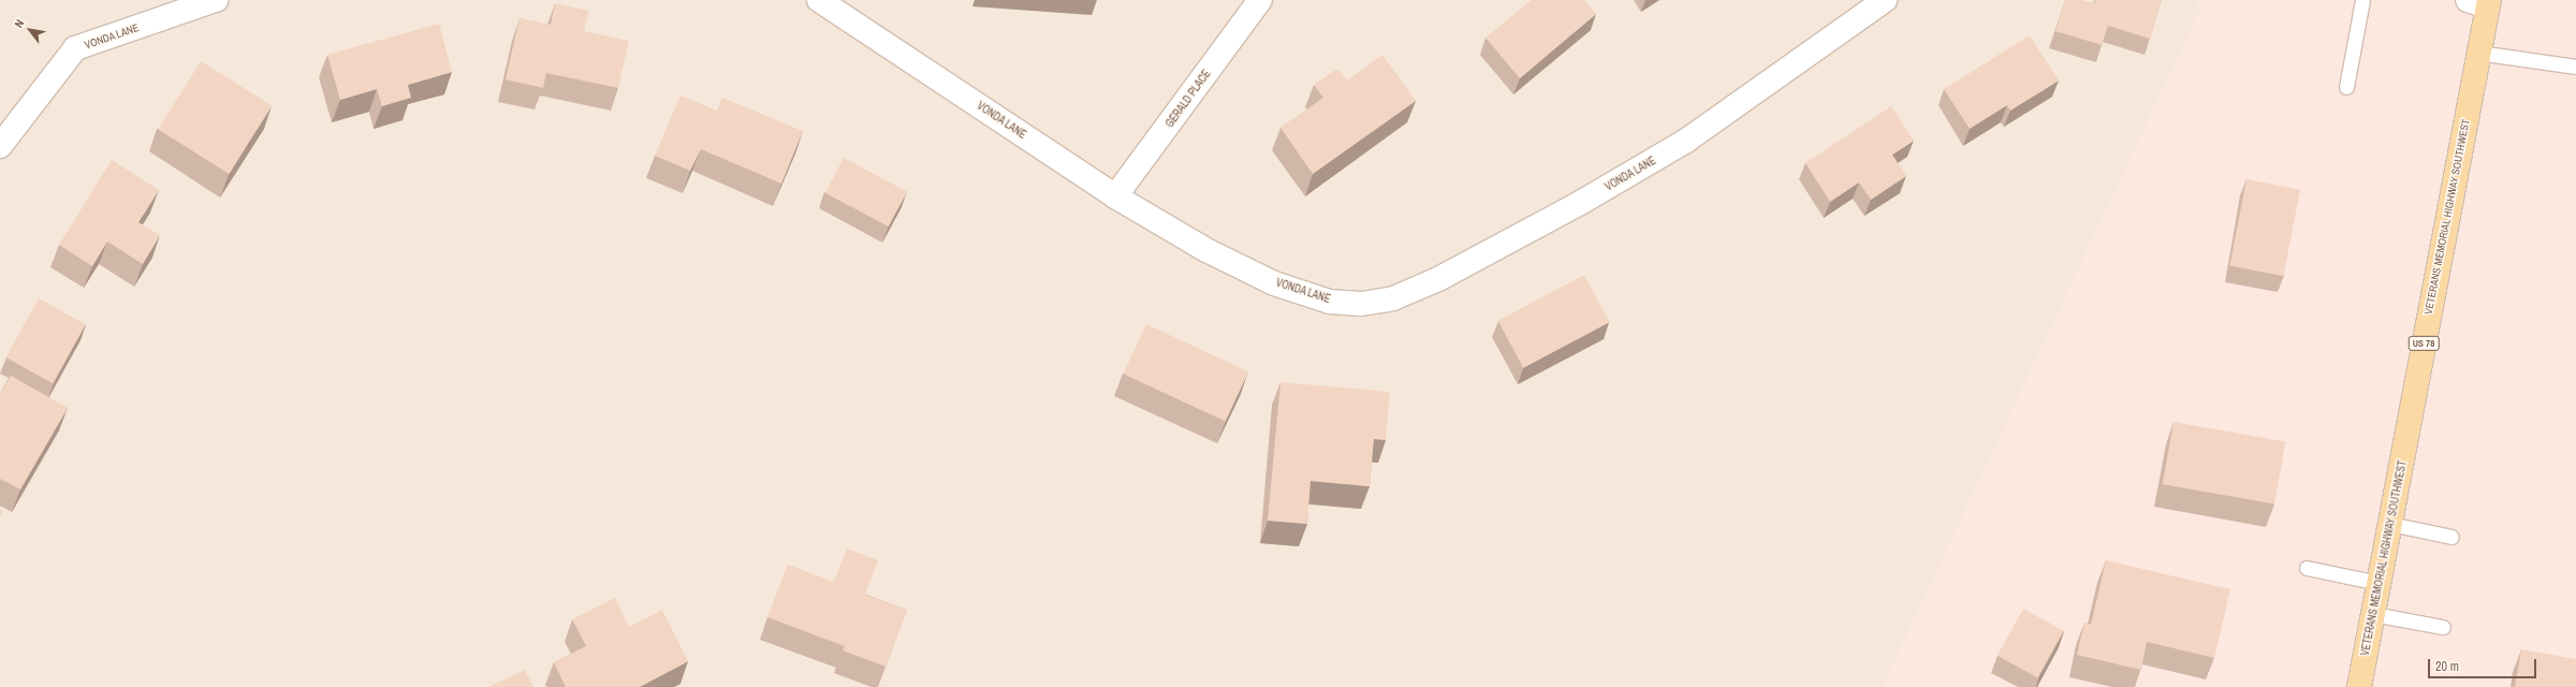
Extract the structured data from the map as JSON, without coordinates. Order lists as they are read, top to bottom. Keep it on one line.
{"streets":{"main road":["VETERANS MEMORIAL HIGHWAY SOUTHWEST","US 78"],"street":["VONDA LANE","GERALD PLACE"]},"crossings":[["VONDA LANE","GERALD PLACE"]],"scale_bar":"20 m","north":"top left"}
